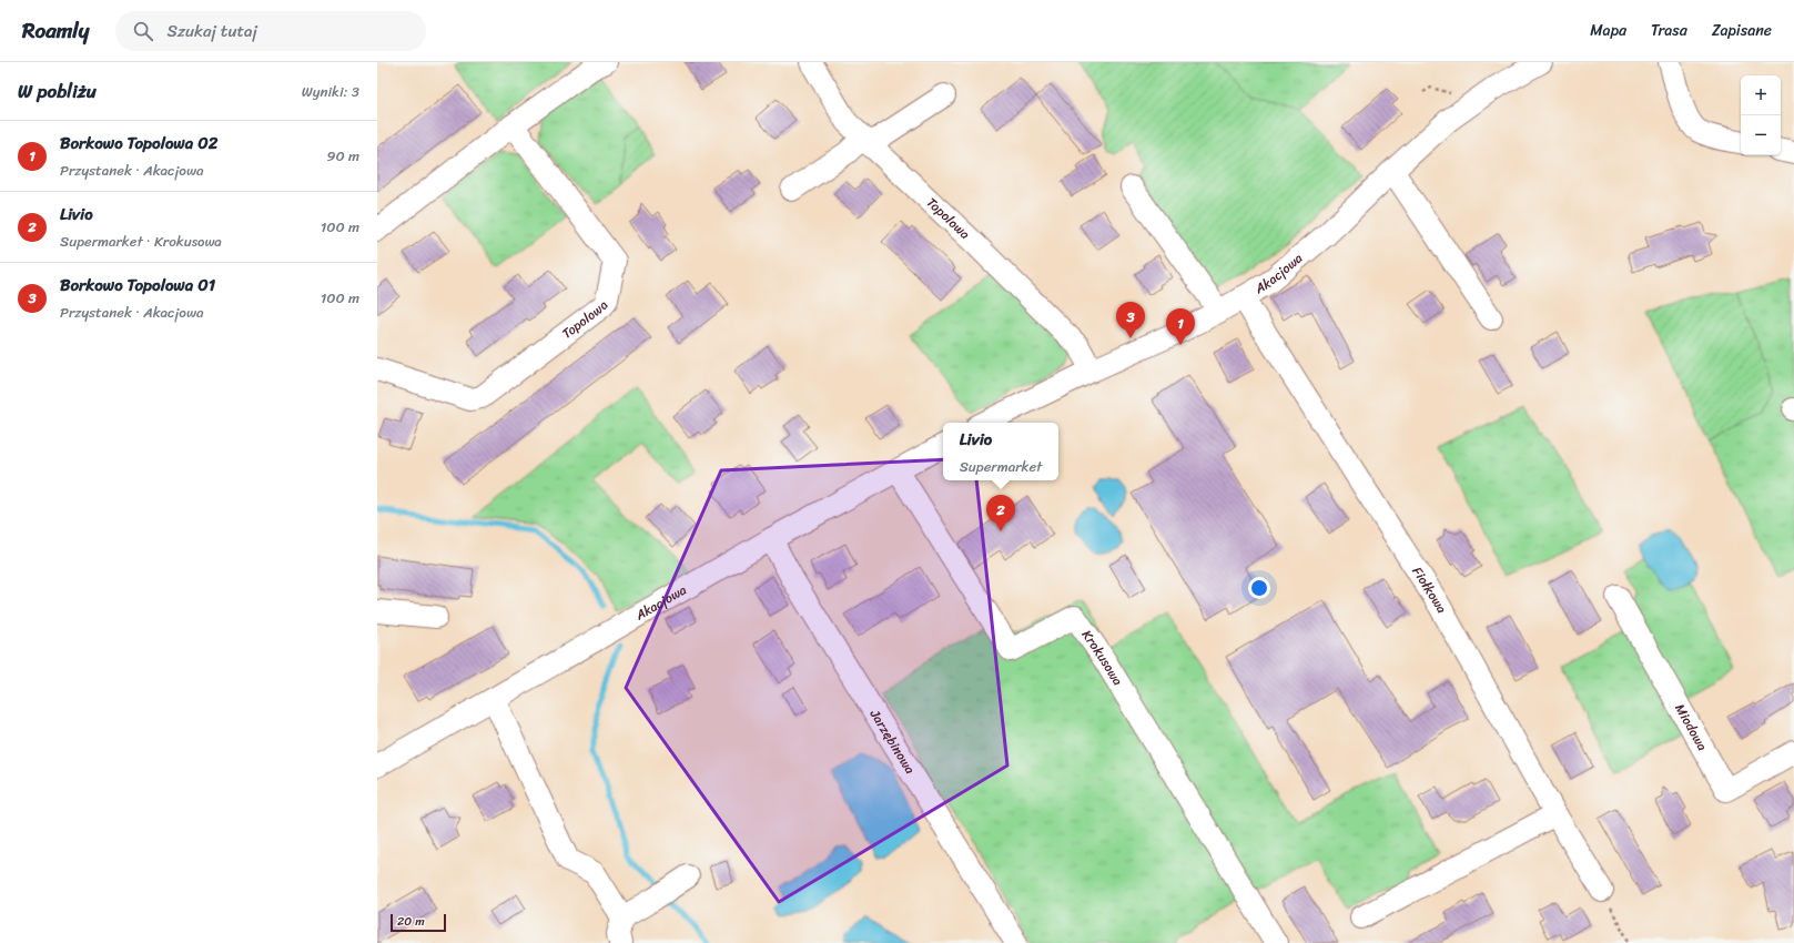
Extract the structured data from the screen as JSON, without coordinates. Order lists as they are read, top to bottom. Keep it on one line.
{"streets":{"street":["Topolowa","Akacjowa","Fiołkowa","Krokusowa","Miodowa","Jarzębinowa"]},"crossings":[["Topolowa","Akacjowa"],["Akacjowa","Fiołkowa"],["Akacjowa","Krokusowa"],["Akacjowa","Jarzębinowa"]],"scale_bar":"20 m","page":{"header":"Roamly","search":"Szukaj tutaj","nav":["Mapa","Trasa","Zapisane"],"heading":["W pobliżu","Wyniki: 3"],"map_buttons":["+","−"],"list":[{"mark":"1","name":"Borkowo Topolowa 02","note":"Przystanek · Akacjowa","value":"90 m"},{"mark":"2","name":"Livio","note":"Supermarket · Krokusowa","value":"100 m"},{"mark":"3","name":"Borkowo Topolowa 01","note":"Przystanek · Akacjowa","value":"100 m"}],"pins":["3","1","2"],"popup":["Livio","Supermarket"],"scale":"20 m"}}
